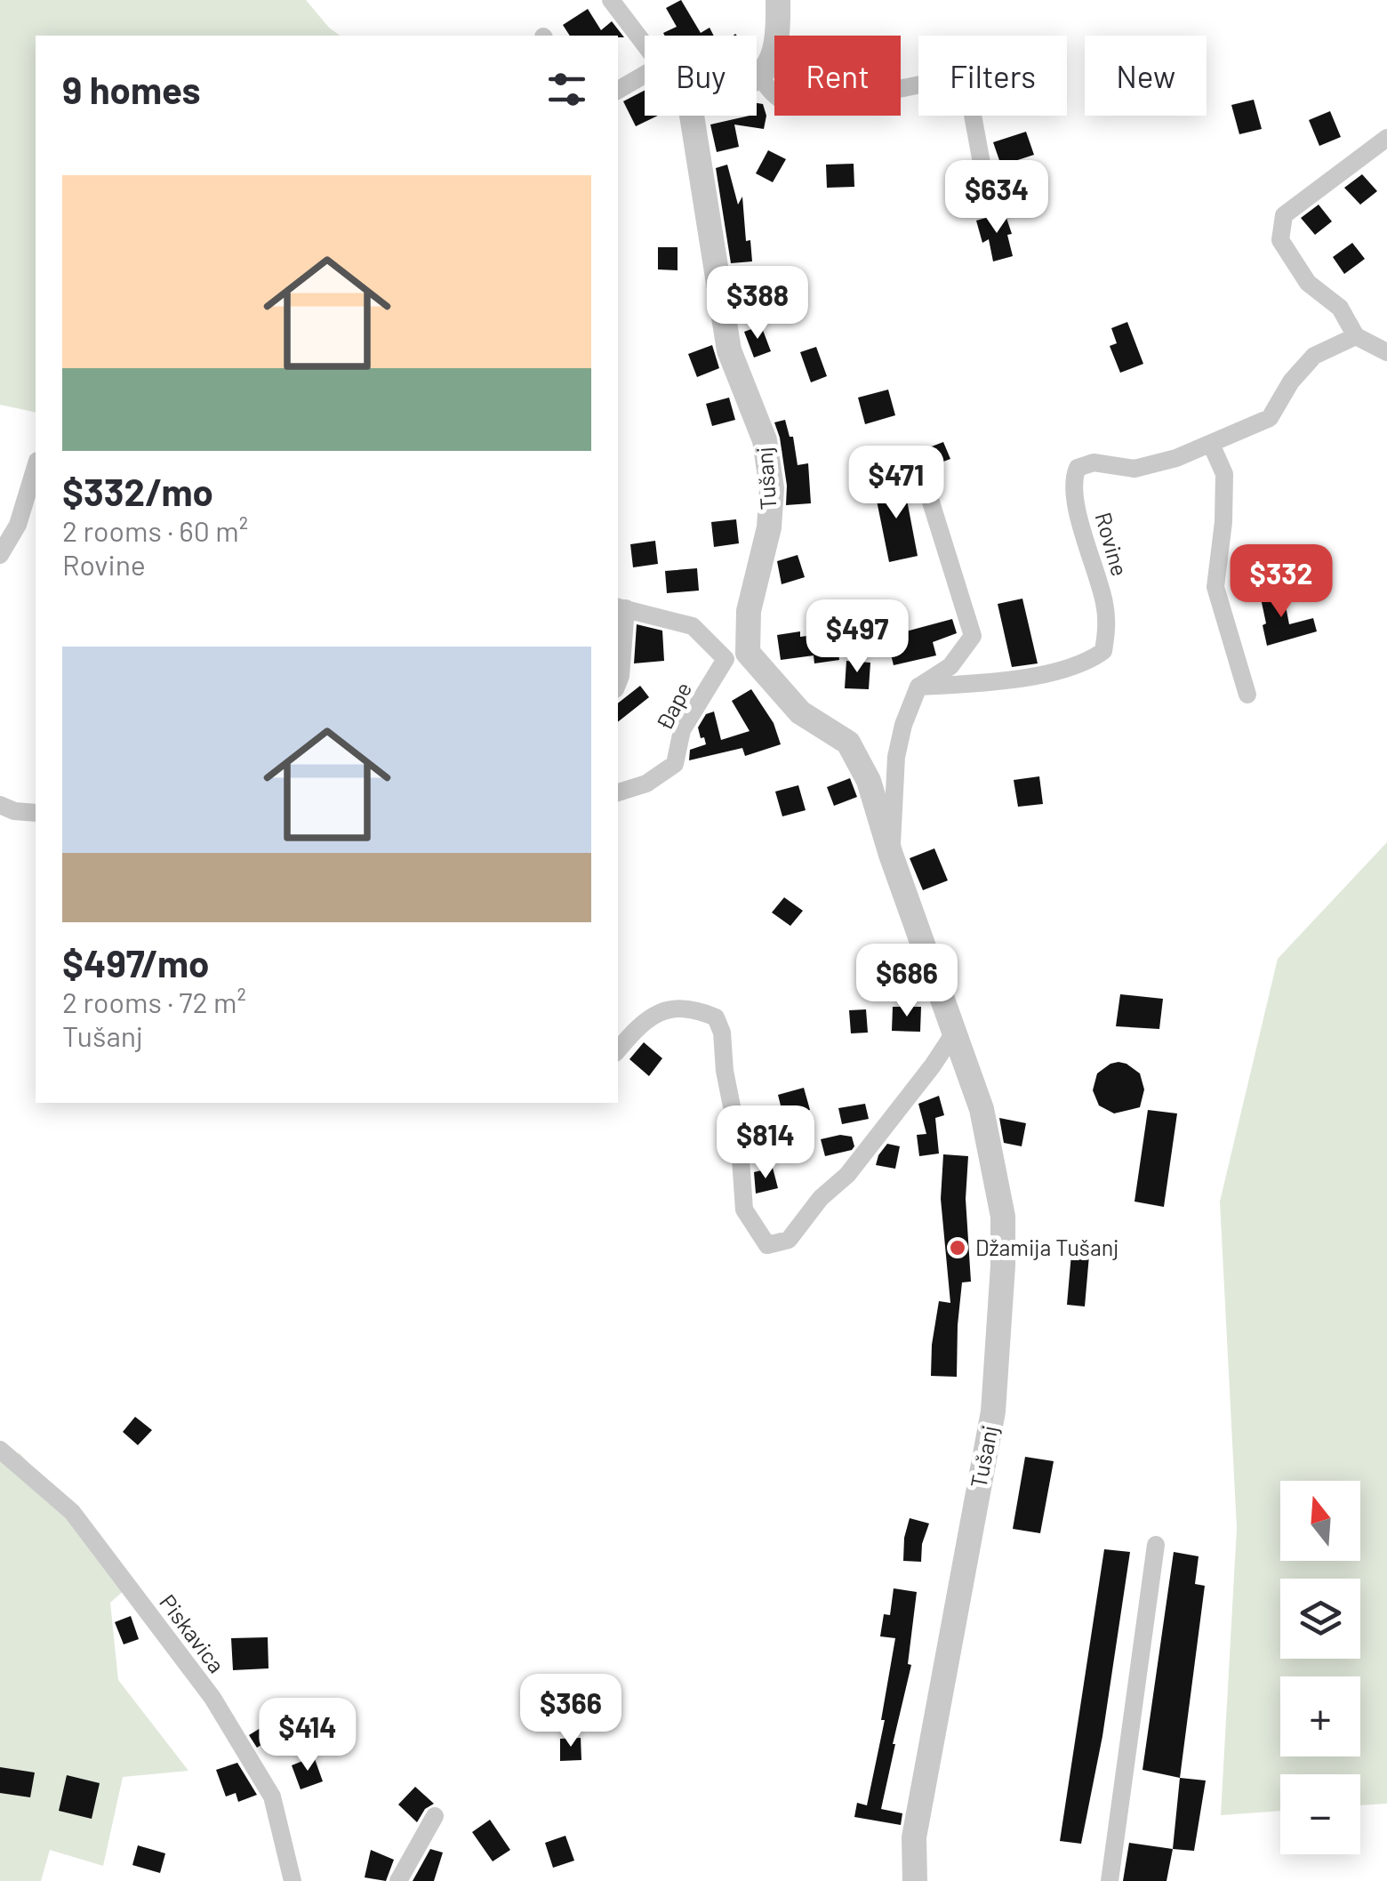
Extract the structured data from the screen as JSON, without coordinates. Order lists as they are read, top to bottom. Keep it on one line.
{"streets":{"street":["Tušanj","Rovine","Đape","Piskavica"]},"crossings":[["Tušanj","Rovine"],["Tušanj","Đape"]],"places":["Džamija Tušanj"],"north":"top","page":{"chip":["Buy","Rent","Filters","New"],"heading":"9 homes","list":[{"name":"$332/mo","note":"2 rooms · 60 m² · Rovine"},{"name":"$497/mo","note":"2 rooms · 72 m² · Tušanj"}],"price":["$634","$388","$471","$332","$497","$686","$814","$366","$414"],"map_buttons":["+","−"]}}
